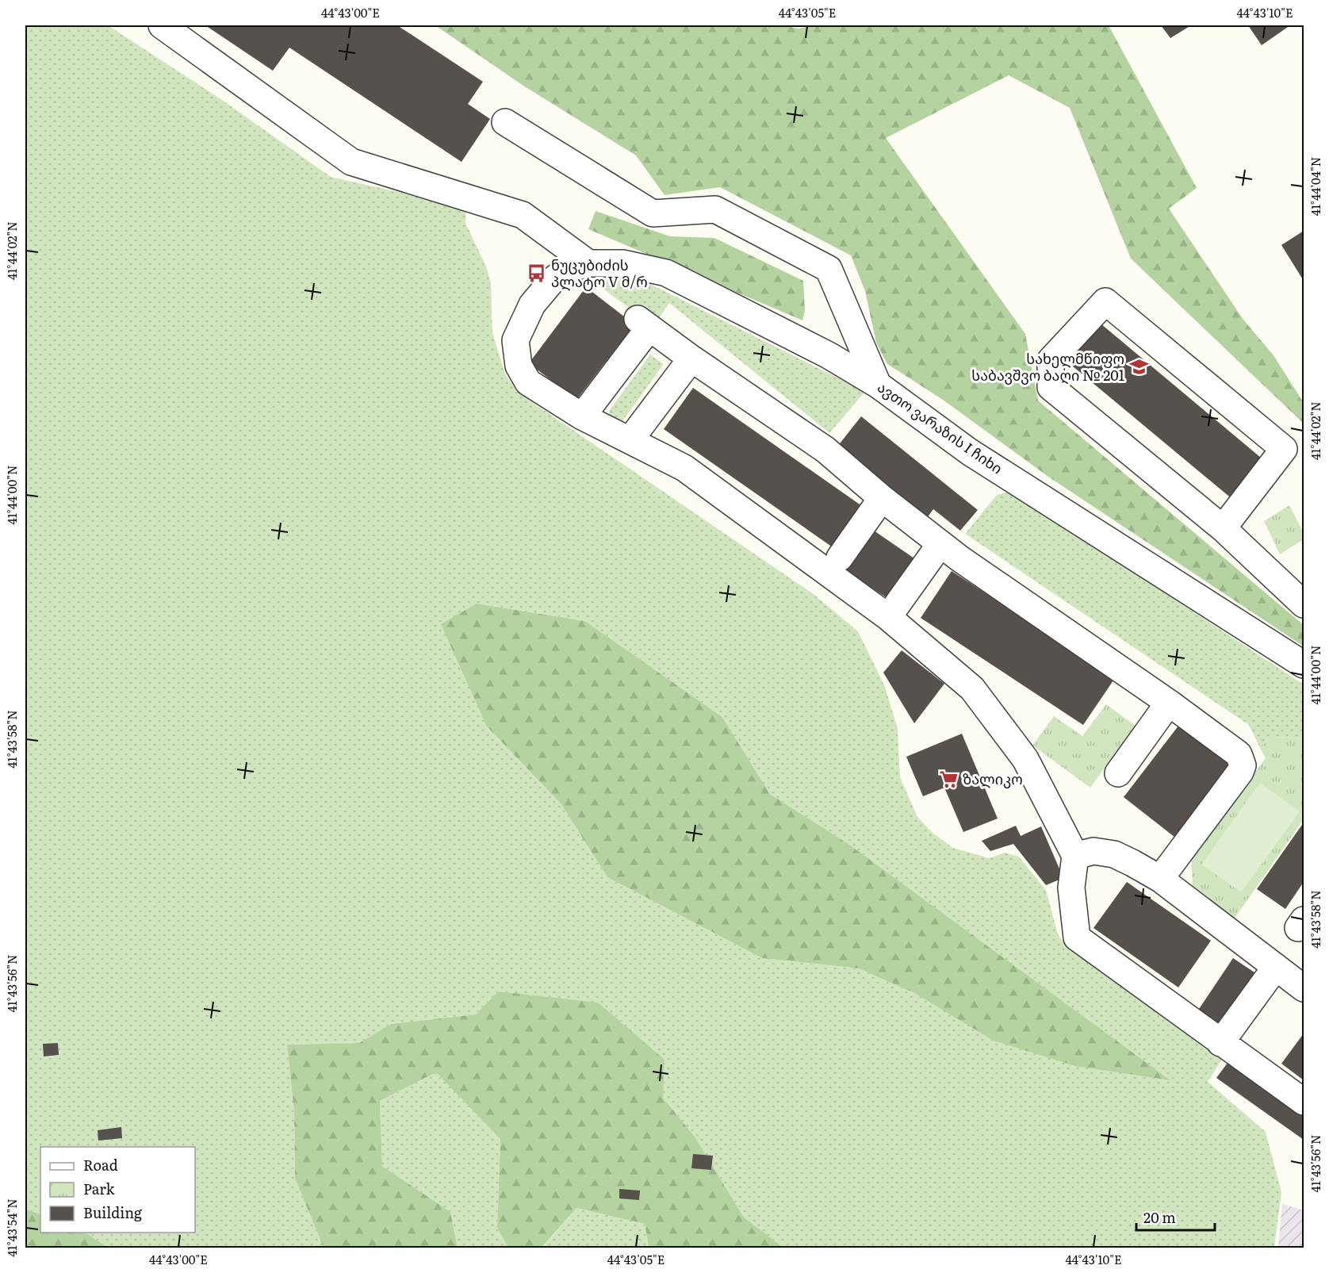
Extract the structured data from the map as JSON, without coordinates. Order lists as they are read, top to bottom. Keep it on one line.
{"streets":{"street":["ავთო ვარაზის I ჩიხი"]},"places":{"bus stop":["ნუცუბიძის პლატო V მ/რ"],"school or university":["სახელმწიფო საბავშვო ბაღი № 201"],"supermarket":["ზალიკო"]},"legend":["Road","Park","Building"],"scale_bar":"20 m","coordinates":["44°43'00\"E","44°43'05\"E","44°43'10\"E","41°44'04\"N","41°44'02\"N","41°44'00\"N","41°43'58\"N","41°43'56\"N","41°43'54\"N"]}
